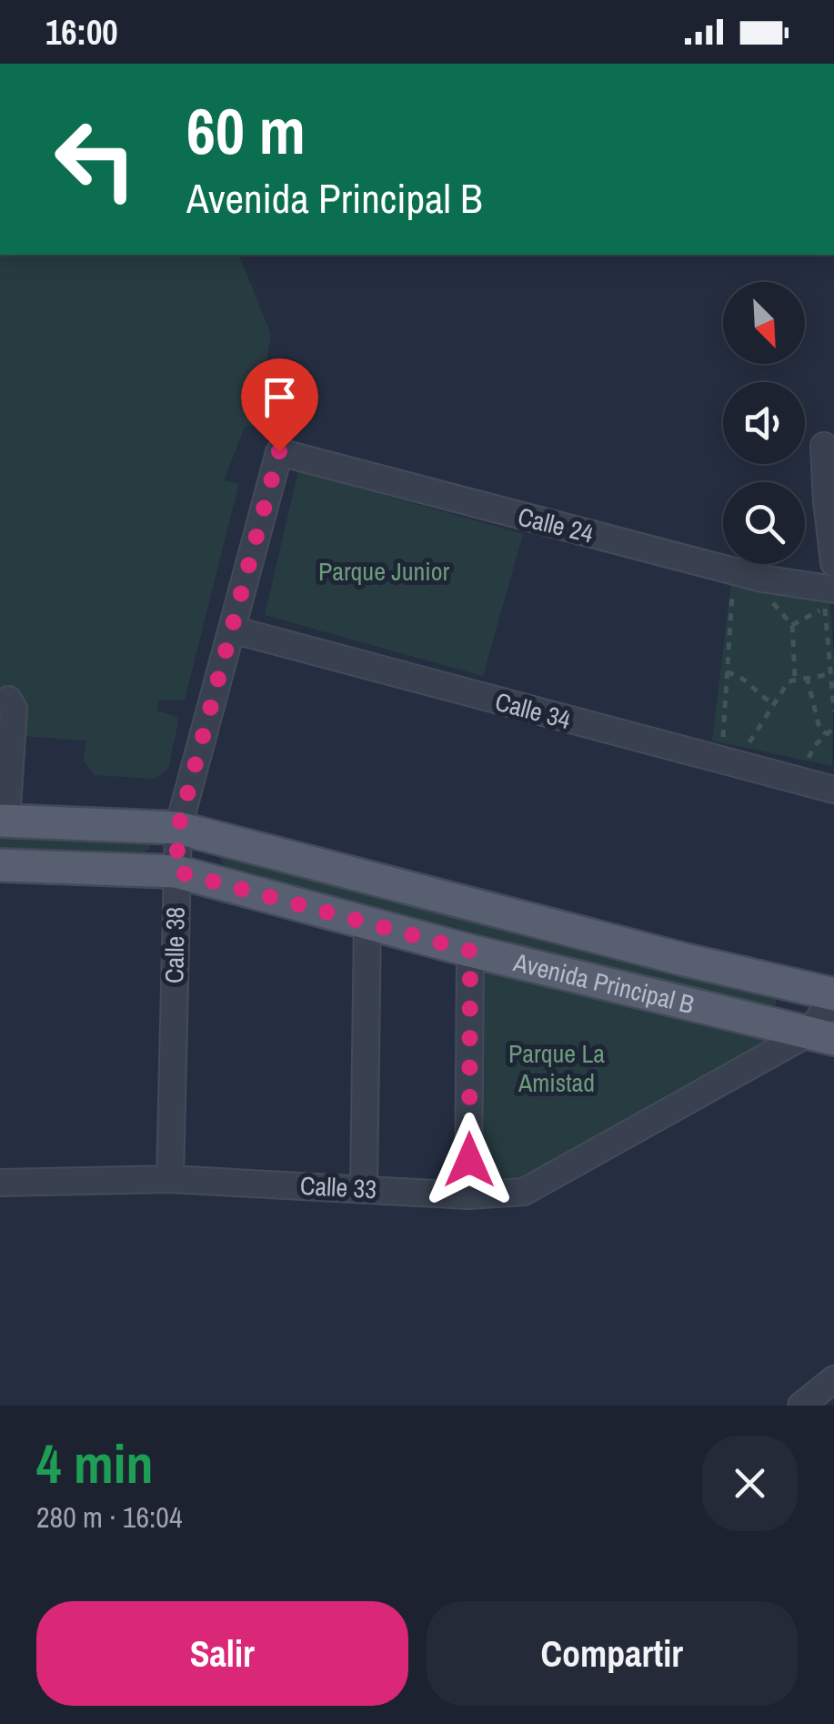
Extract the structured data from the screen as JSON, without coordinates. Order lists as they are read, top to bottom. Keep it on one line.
{"streets":{"main road":["Avenida Principal B"],"street":["Calle 24","Calle 34","Calle 38","Calle 33"]},"crossings":[["Calle 24","Calle 38"],["Calle 34","Calle 38"],["Calle 38","Avenida Principal B"],["Calle 38","Calle 33"],["Avenida Principal B","Calle 33"]],"parks":["Parque Junior","Parque La Amistad"],"north":"bottom right","page":{"status":"16:00","turn":["60 m","Avenida Principal B"],"heading":["4 min","280 m · 16:04"],"buttons":["Salir","Compartir"]}}
